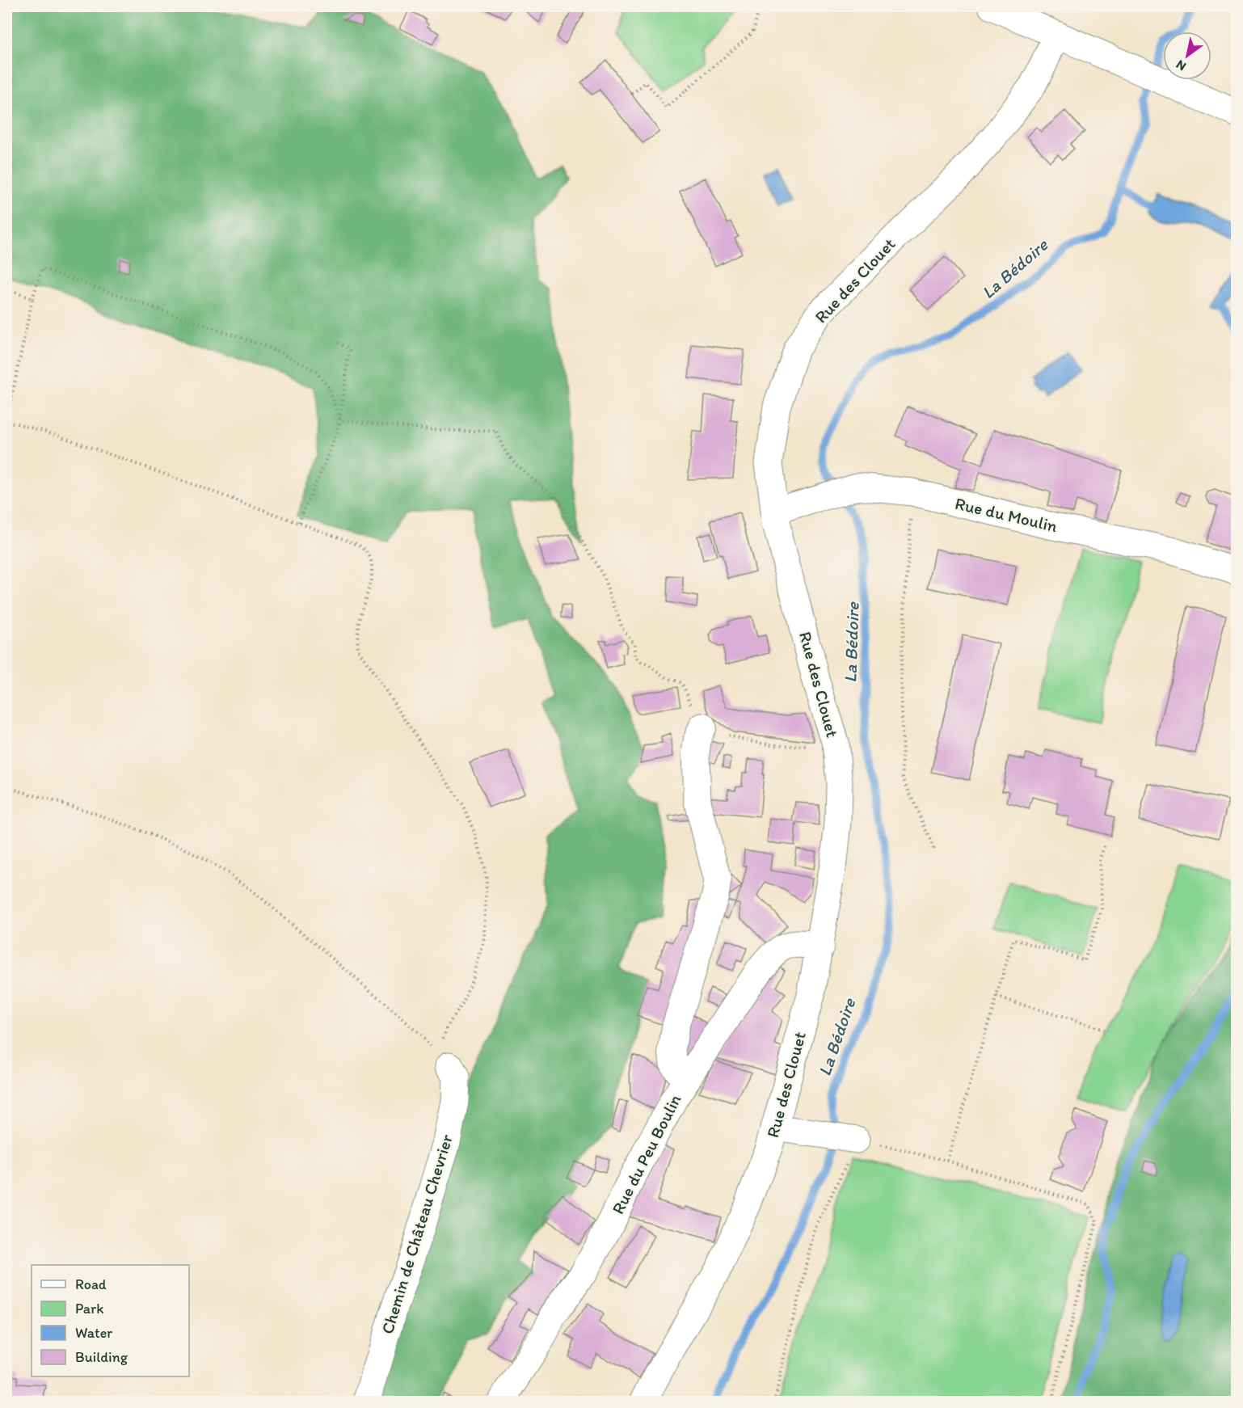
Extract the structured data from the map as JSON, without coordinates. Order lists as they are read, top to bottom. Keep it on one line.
{"streets":{"street":["Rue des Clouet","Rue du Moulin","Rue du Peu Boulin","Chemin de Château Chevrier"]},"crossings":[["Rue des Clouet","Rue du Moulin"],["Rue des Clouet","Rue du Peu Boulin"]],"water":["La Bédoire"],"legend":["Road","Park","Water","Building"],"north":"bottom left"}
